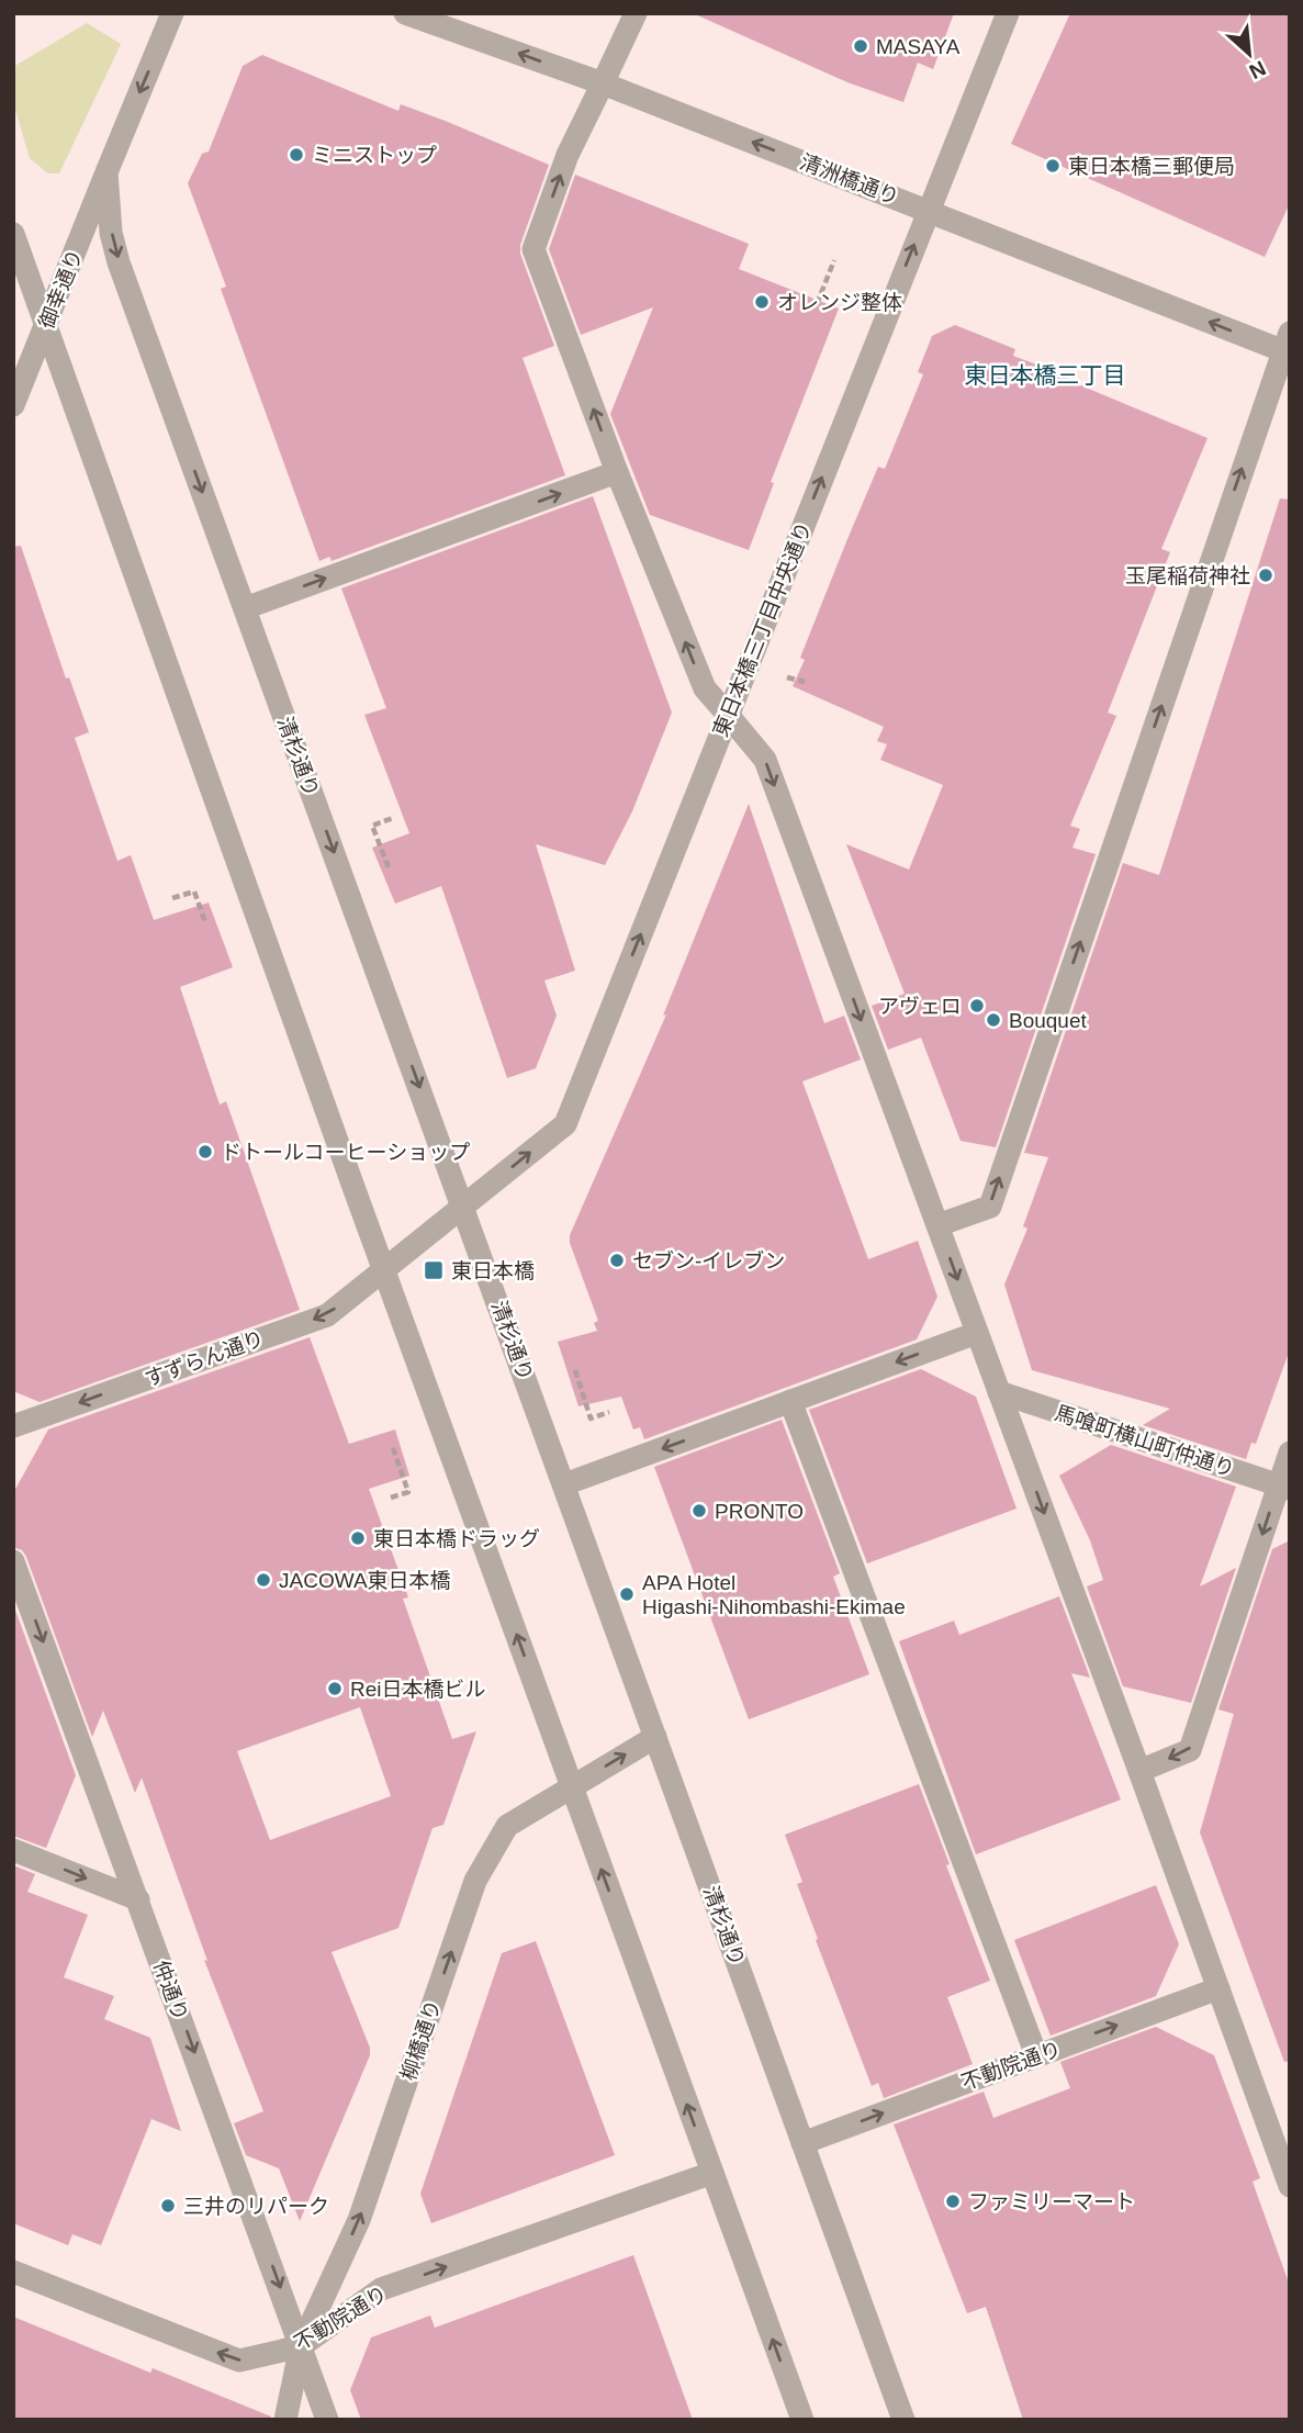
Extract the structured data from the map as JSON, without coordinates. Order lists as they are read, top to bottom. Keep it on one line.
{"streets":{"street":["清洲橋通り","御幸通り","東日本橋三丁目中央通り","清杉通り","すずらん通り","馬喰町横山町仲通り","仲通り","柳橋通り","不動院通り"]},"crossings":[["清洲橋通り","東日本橋三丁目中央通り"],["御幸通り","清杉通り"],["東日本橋三丁目中央通り","清杉通り"],["東日本橋三丁目中央通り","すずらん通り"],["清杉通り","柳橋通り"],["清杉通り","不動院通り"],["仲通り","柳橋通り"],["仲通り","不動院通り"],["柳橋通り","不動院通り"]],"one_way":["清洲橋通り","御幸通り","東日本橋三丁目中央通り","すずらん通り","仲通り","柳橋通り"],"districts":["東日本橋三丁目"],"places":{"other":["MASAYA","ミニストップ","東日本橋三郵便局","オレンジ整体","玉尾稲荷神社","アヴェロ","Bouquet","ドトールコーヒーショップ","セブン-イレブン","PRONTO","東日本橋ドラッグ","JACOWA東日本橋","APA Hotel Higashi-Nihombashi-Ekimae","Rei日本橋ビル","ファミリーマート","三井のリパーク"],"transit":["東日本橋"]},"north":"bottom right"}
